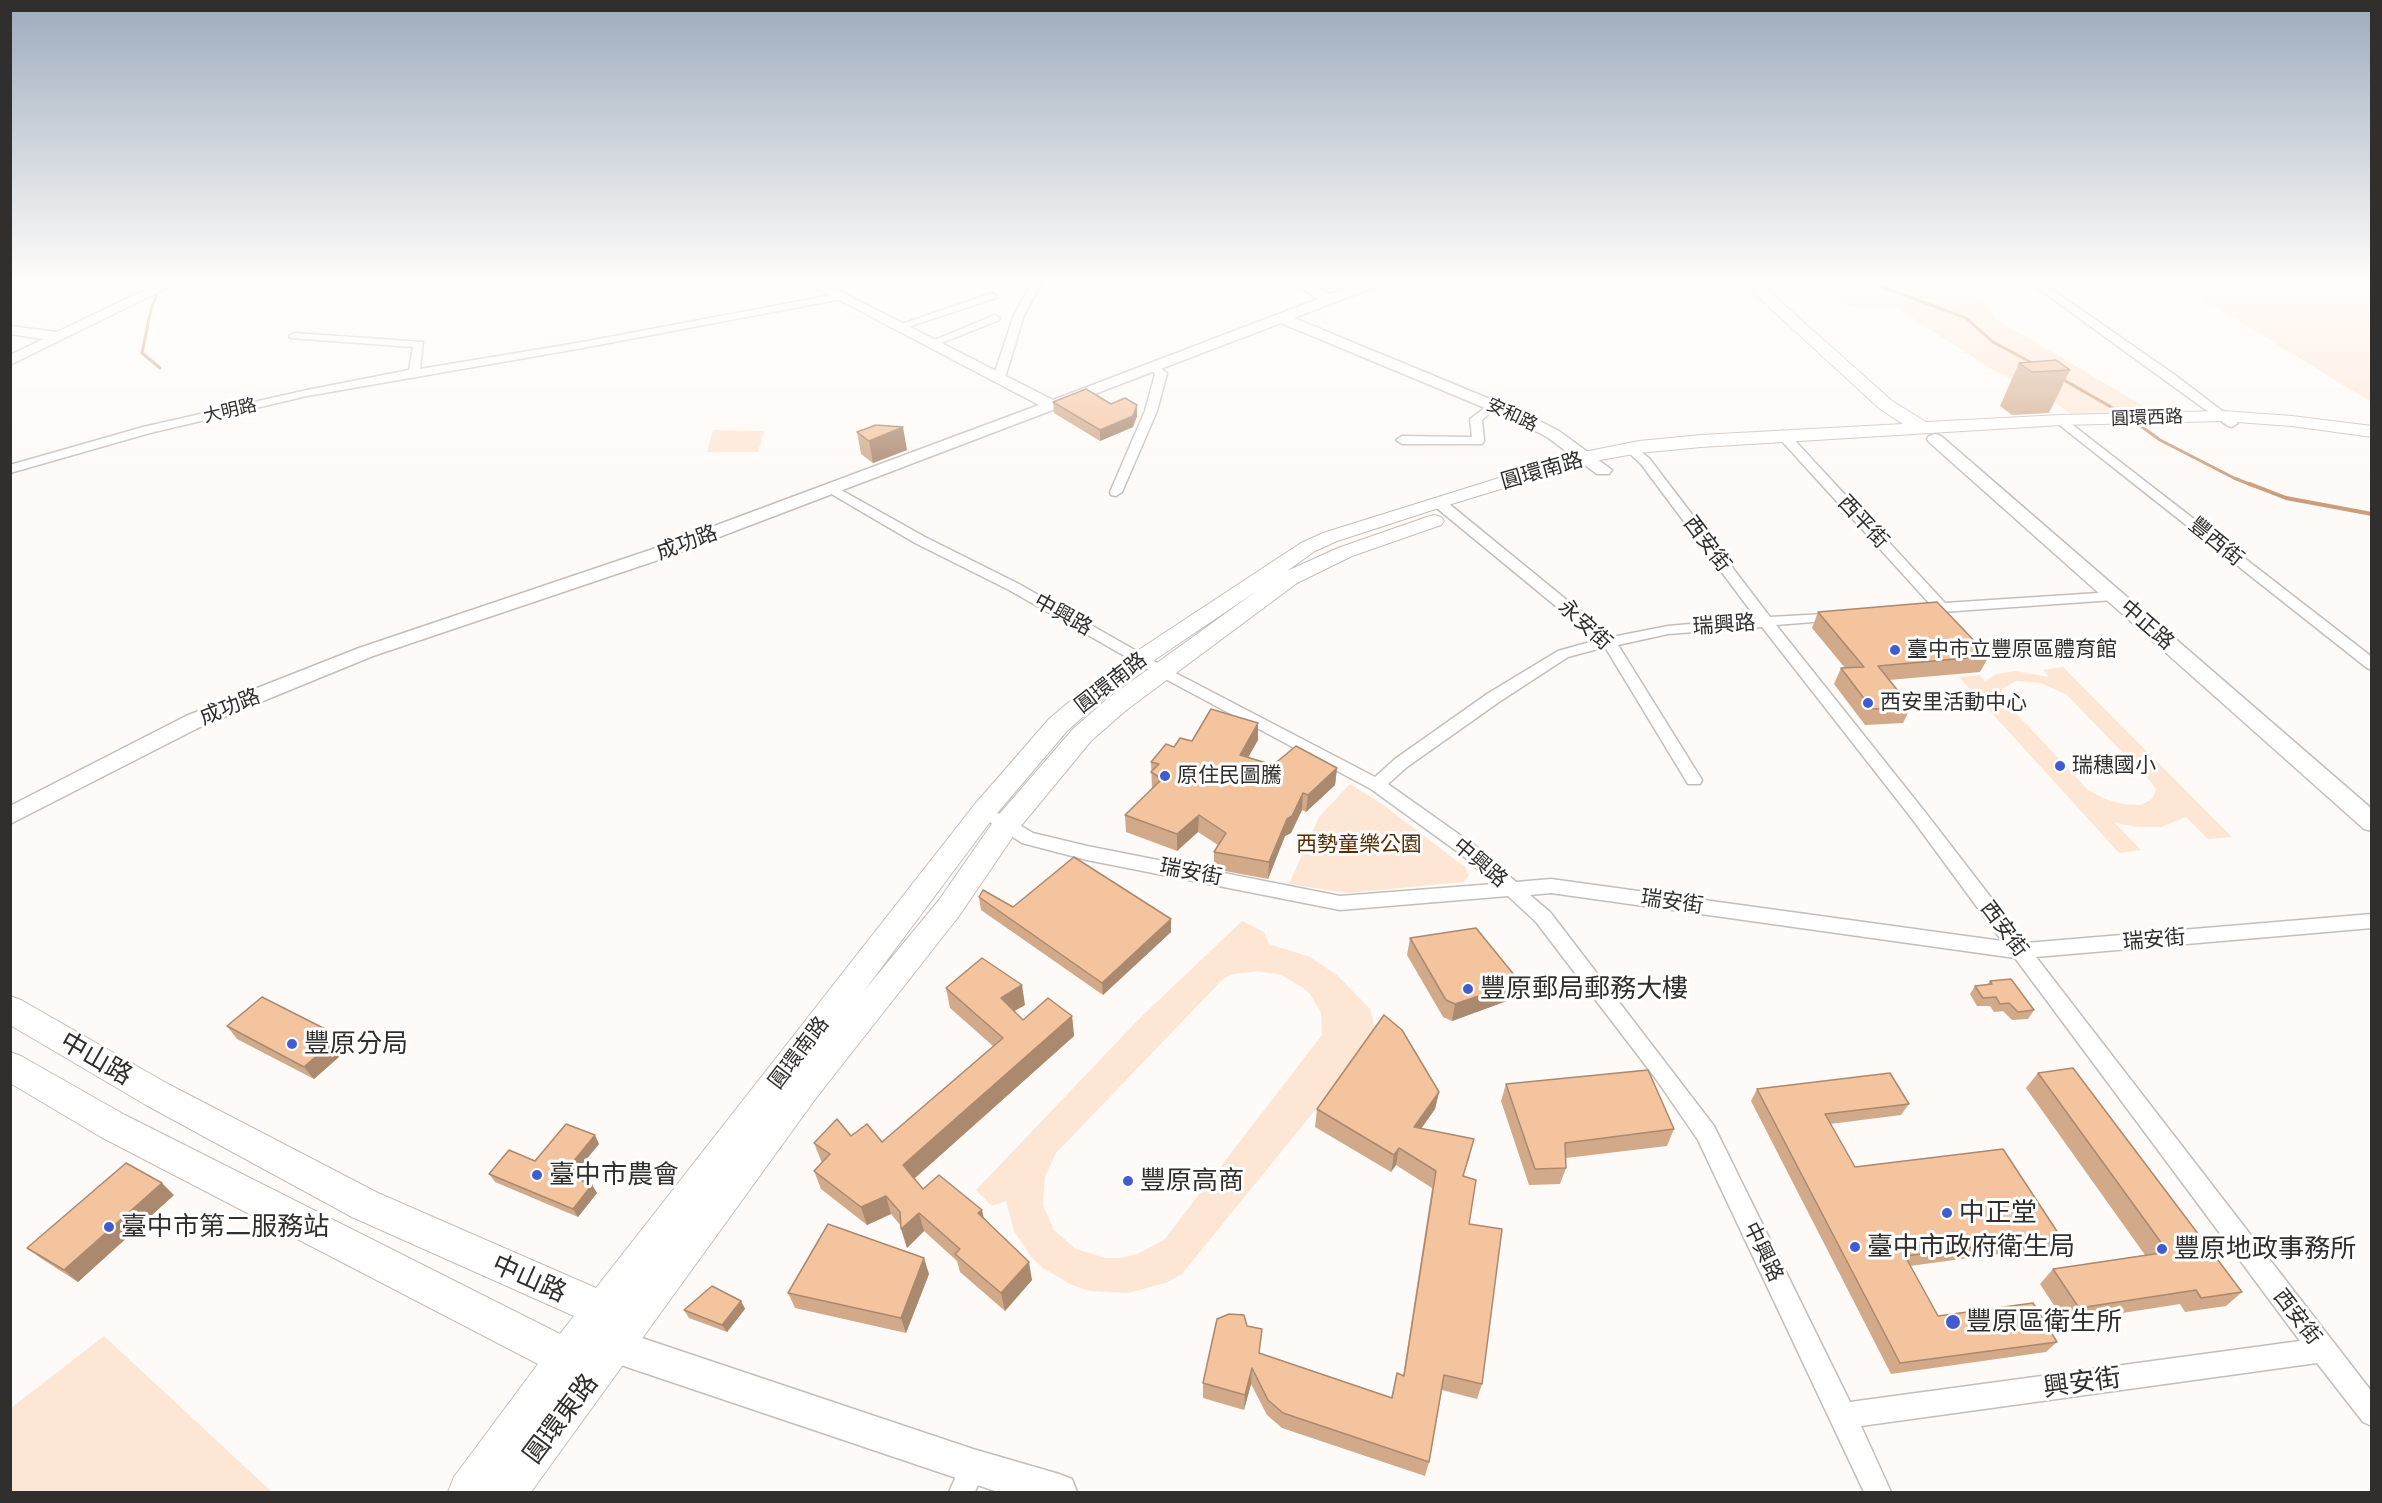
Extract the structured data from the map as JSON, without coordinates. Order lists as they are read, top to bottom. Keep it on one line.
{"streets":{"main road":["圓環西路","圓環南路","中正路","中山路","圓環東路"],"street":["大明路","安和路","西平街","豐西街","成功路","西安街","中興路","永安街","瑞興路","瑞安街","興安街"]},"crossings":[["安和路","圓環南路"],["圓環西路","圓環南路"],["圓環西路","豐西街"],["圓環西路","中正路"],["圓環南路","西平街"],["圓環南路","西安街"],["圓環南路","中興路"],["圓環南路","永安街"],["圓環南路","中正路"],["圓環南路","瑞安街"],["圓環南路","中山路"],["圓環南路","圓環東路"],["成功路","中興路"],["西安街","瑞興路"],["西安街","瑞安街"],["西安街","興安街"],["中興路","瑞興路"],["中興路","瑞安街"],["中興路","興安街"],["永安街","瑞興路"],["中山路","圓環東路"]],"parks":["西勢童樂公園"],"places":["臺中市立豐原區體育館","西安里活動中心","瑞穗國小","原住民圖騰","豐原郵局郵務大樓","豐原分局","臺中市農會","豐原高商","中正堂","臺中市第二服務站","臺中市政府衛生局","豐原地政事務所","豐原區衛生所"]}
